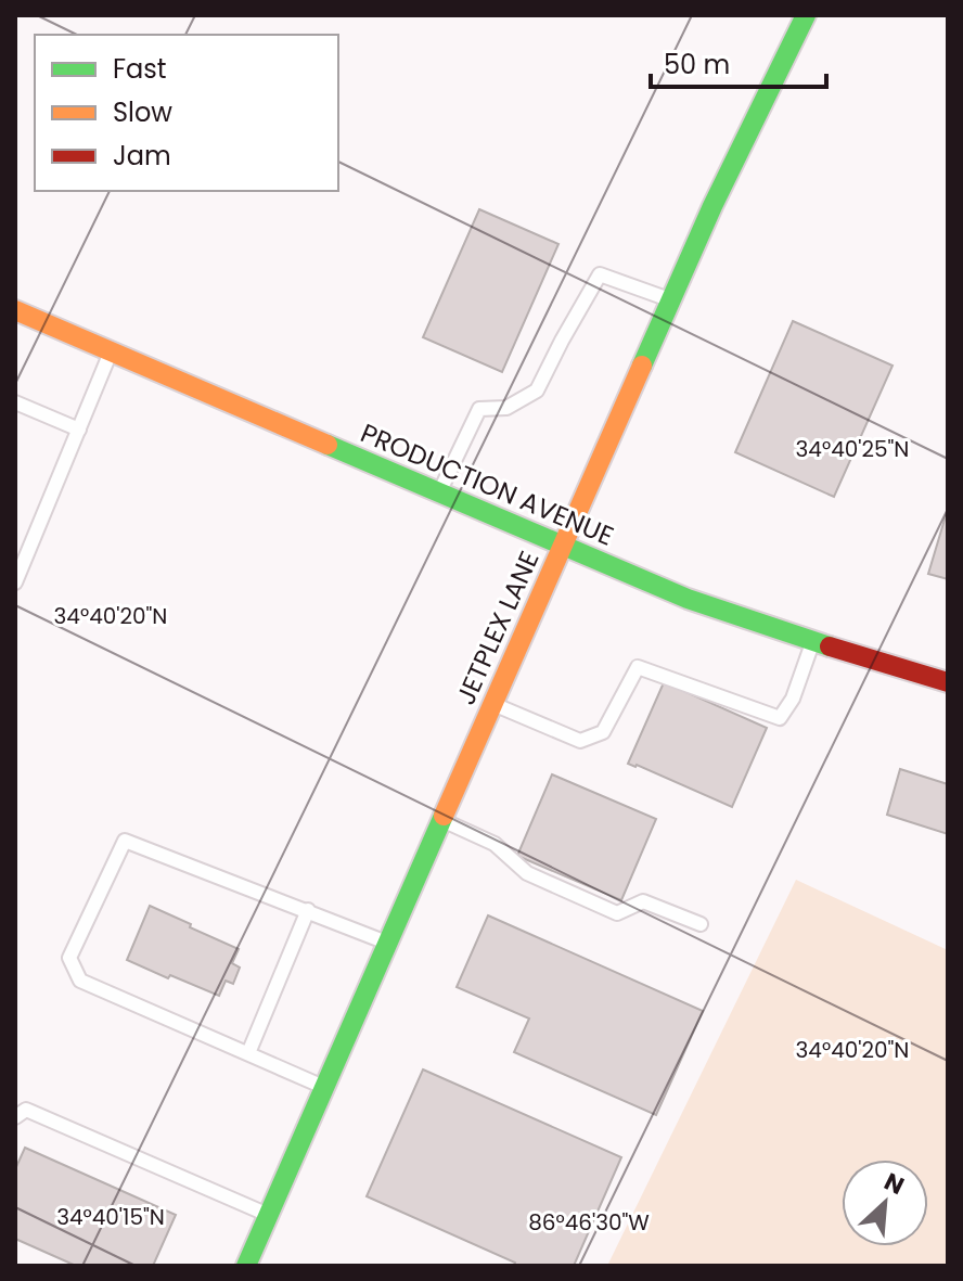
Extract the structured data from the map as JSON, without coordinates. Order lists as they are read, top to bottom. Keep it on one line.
{"streets":{"street":["PRODUCTION AVENUE","JETPLEX LANE"]},"crossings":[["PRODUCTION AVENUE","JETPLEX LANE"]],"legend":["Fast","Slow","Jam"],"scale_bar":"50 m","north":"top right","coordinates":["34°40'25\"N","34°40'20\"N","34°40'15\"N","86°46'30\"W"]}
